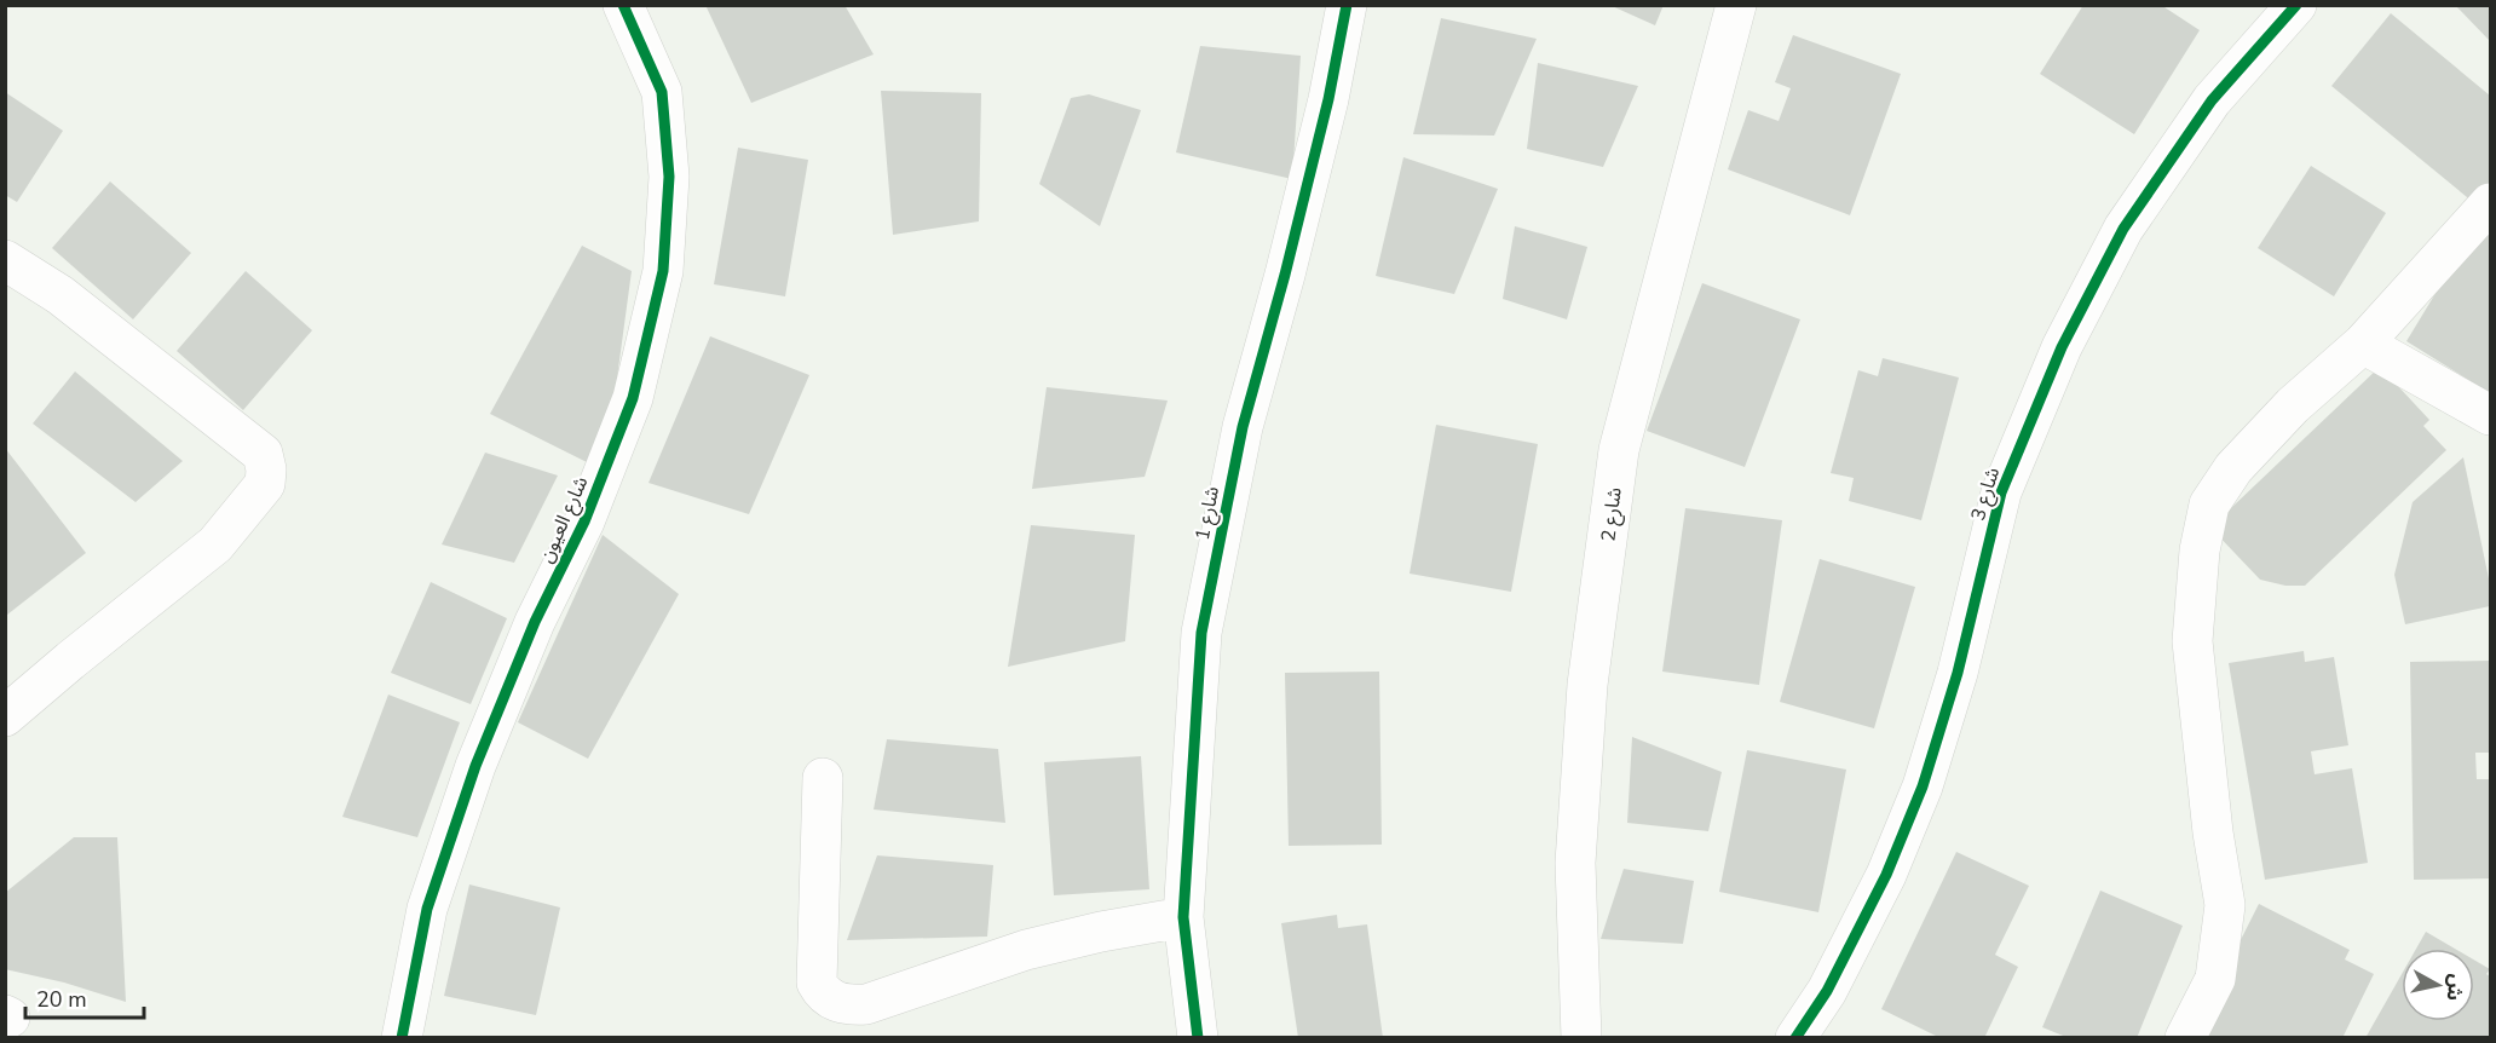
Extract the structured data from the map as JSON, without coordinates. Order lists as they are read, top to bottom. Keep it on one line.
{"streets":{"street":["شارع 3","شارع 1","شارع 2","شارع العيون"]},"scale_bar":"20 m","north":"right"}
